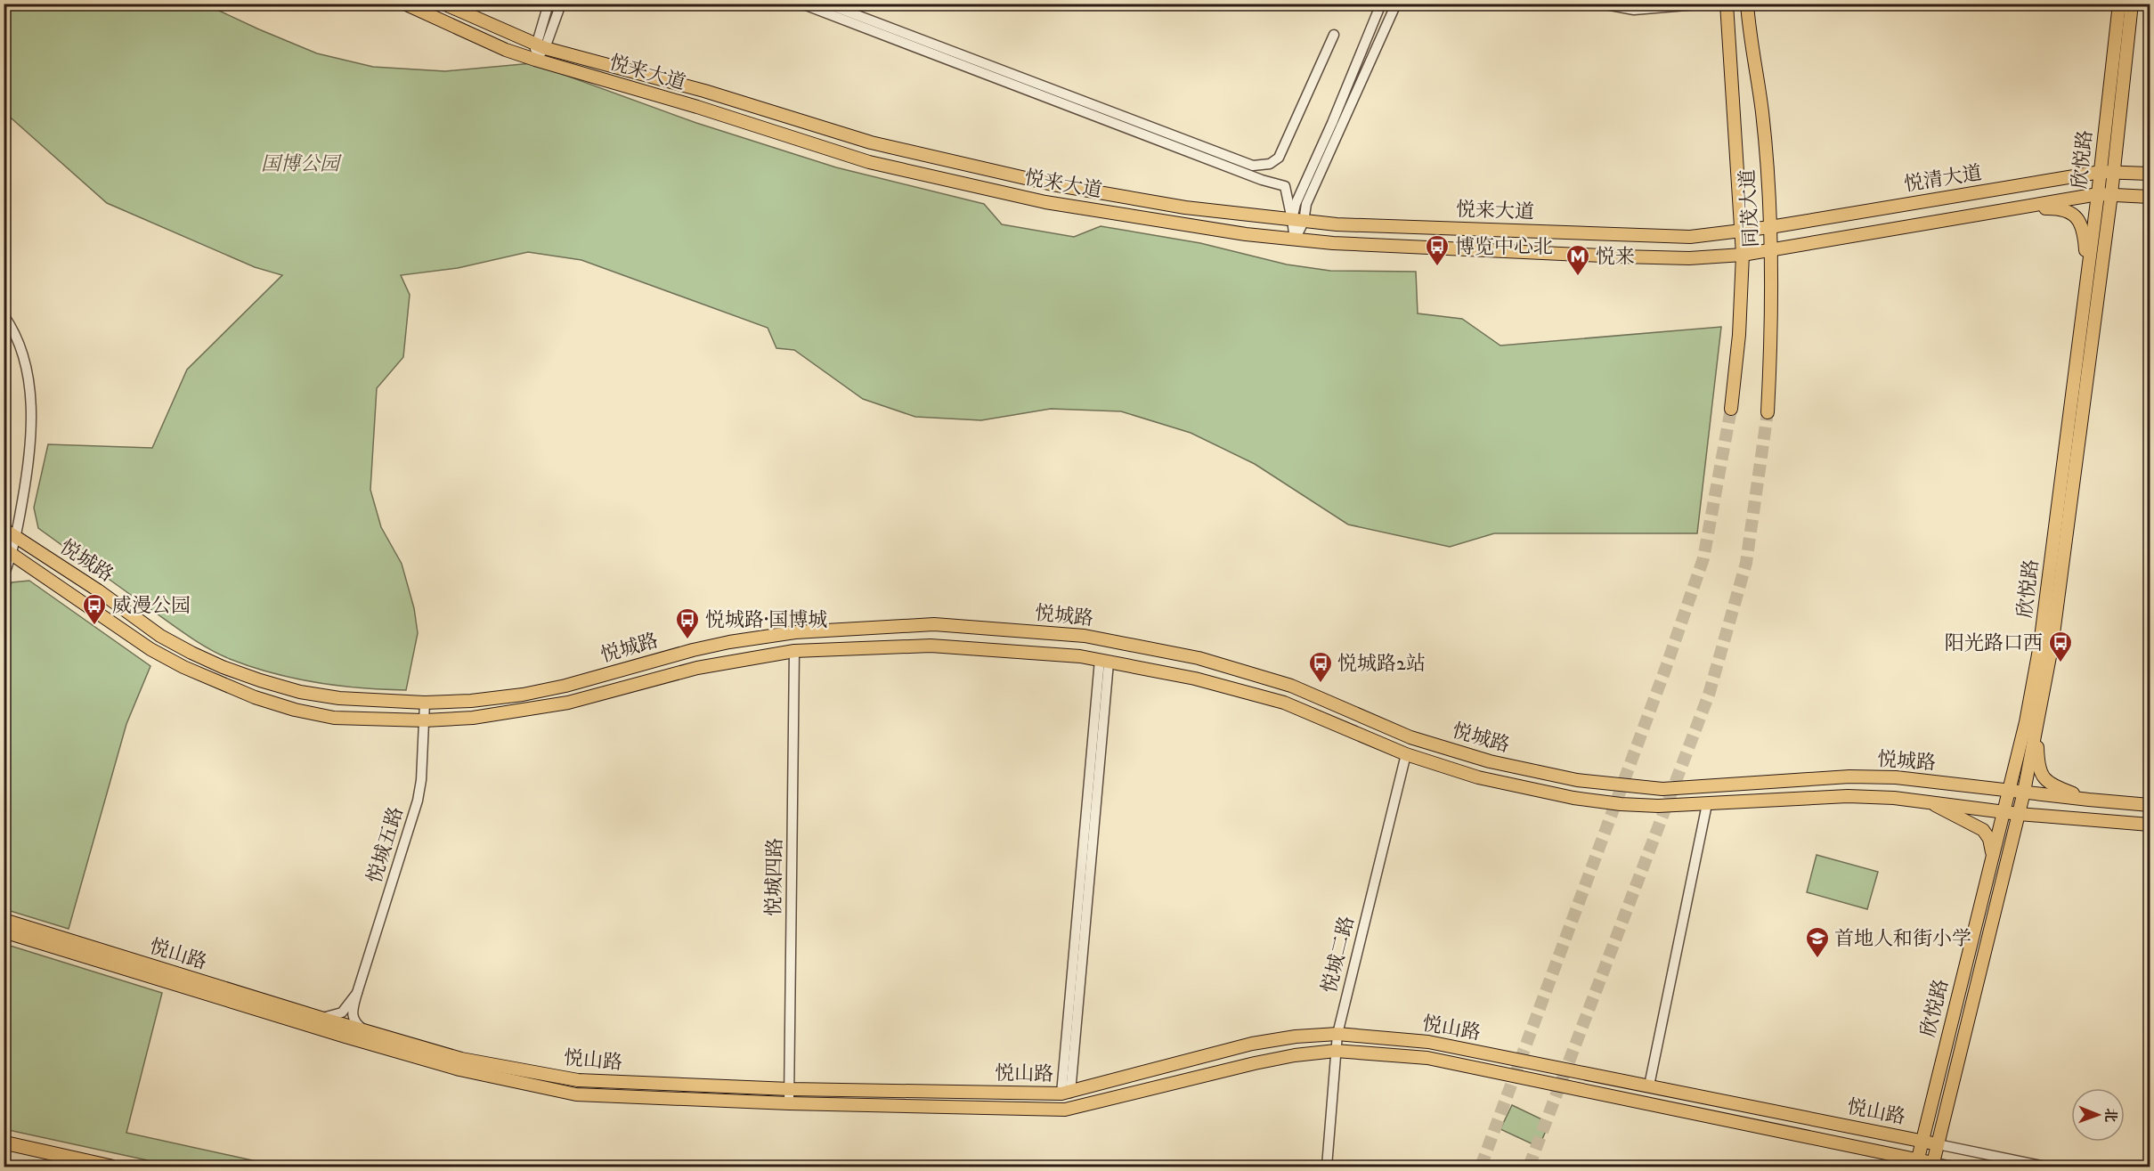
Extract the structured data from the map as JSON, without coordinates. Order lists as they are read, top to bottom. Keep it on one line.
{"streets":{"main road":["悦来大道","欣悦路","悦清大道","同茂大道","悦城路","悦山路"],"street":["悦城五路","悦城四路","悦城二路"]},"crossings":[["悦来大道","悦清大道"],["悦来大道","同茂大道"],["欣悦路","悦清大道"],["欣悦路","悦城路"],["欣悦路","悦山路"],["悦清大道","同茂大道"],["悦城路","悦城五路"],["悦城路","悦城四路"],["悦城路","悦城二路"],["悦城四路","悦山路"],["悦山路","悦城二路"]],"parks":["国博公园"],"places":{"bus stop":["博览中心北","威漫公园","悦城路·国博城","阳光路口西","悦城路2站"],"metro station":["悦来"],"school or university":["首地人和街小学"]},"north":"right"}
